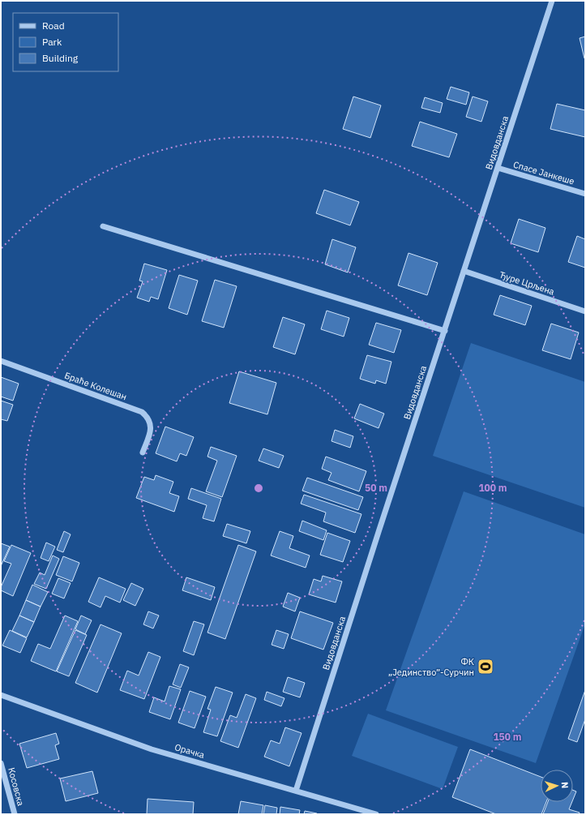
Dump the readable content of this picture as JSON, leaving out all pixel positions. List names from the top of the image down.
{
  "streets": {
    "street": [
      "Видовданска",
      "Спасе Јанкеше",
      "Ђуре Црљена",
      "Браће Колешан",
      "Орачка",
      "Косовска"
    ]
  },
  "crossings": [
    ["Видовданска", "Спасе Јанкеше"],
    ["Видовданска", "Ђуре Црљена"],
    ["Видовданска", "Орачка"]
  ],
  "places": {
    "sports": ["ФК „Јединство”-Сурчин"]
  },
  "legend": ["Road", "Park", "Building"],
  "north": "right",
  "rings": ["50 m", "100 m", "150 m"]
}
